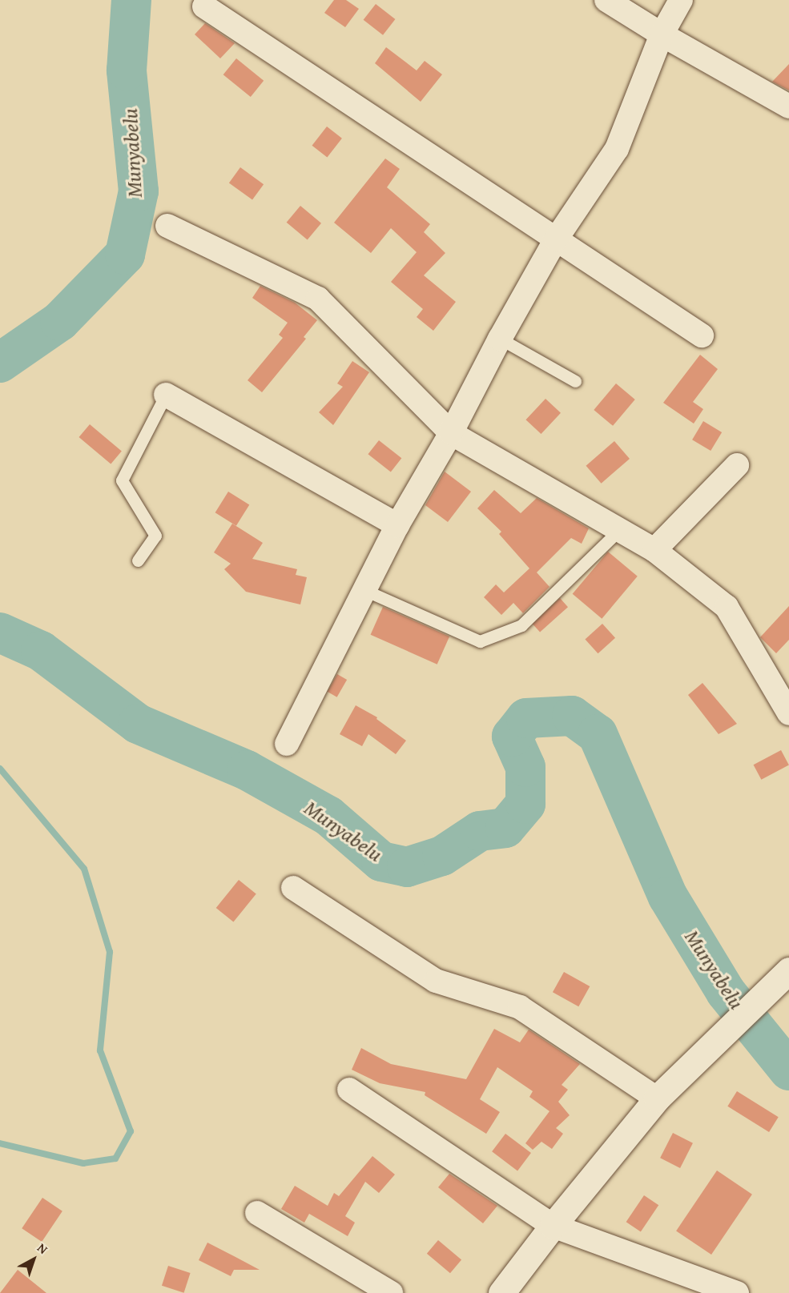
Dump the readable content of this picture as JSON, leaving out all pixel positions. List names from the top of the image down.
{
  "water": ["Munyabelu"],
  "north": "top right"
}
